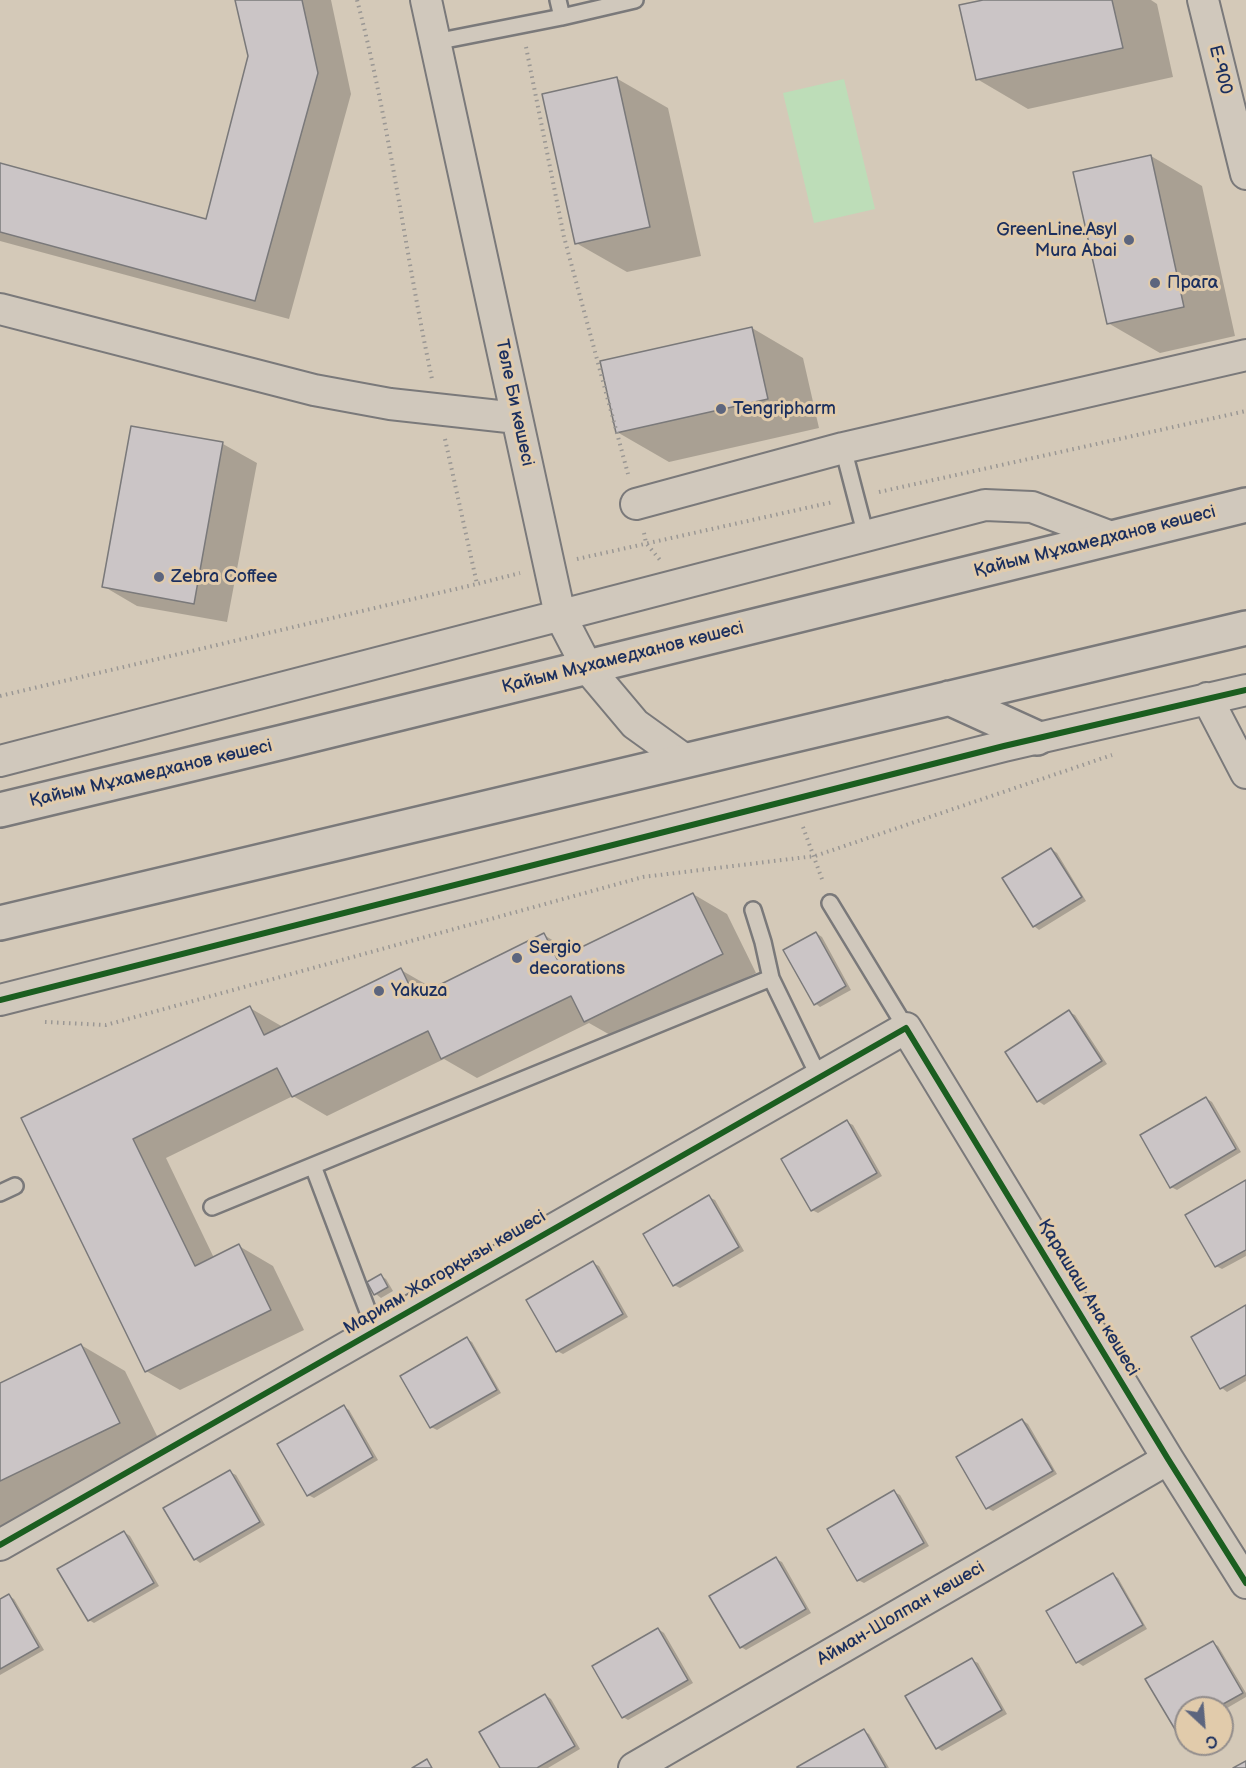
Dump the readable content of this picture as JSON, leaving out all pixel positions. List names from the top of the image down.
{
  "streets": {
    "main road": ["Қайым Мұхамедханов көшесі"],
    "street": [
      "E-900",
      "Төле Би көшесі",
      "Мариям Жагорқызы көшесі",
      "Қарашаш Ана көшесі",
      "Айман-Шолпан көшесі"
    ]
  },
  "crossings": [
    ["Төле Би көшесі", "Қайым Мұхамедханов көшесі"],
    ["Мариям Жагорқызы көшесі", "Қарашаш Ана көшесі"],
    ["Қарашаш Ана көшесі", "Айман-Шолпан көшесі"]
  ],
  "places": [
    "GreenLine.Asyl Mura Abai",
    "Прага",
    "Tengripharm",
    "Zebra Coffee",
    "Sergio decorations",
    "Yakuza"
  ],
  "north": "bottom right"
}
